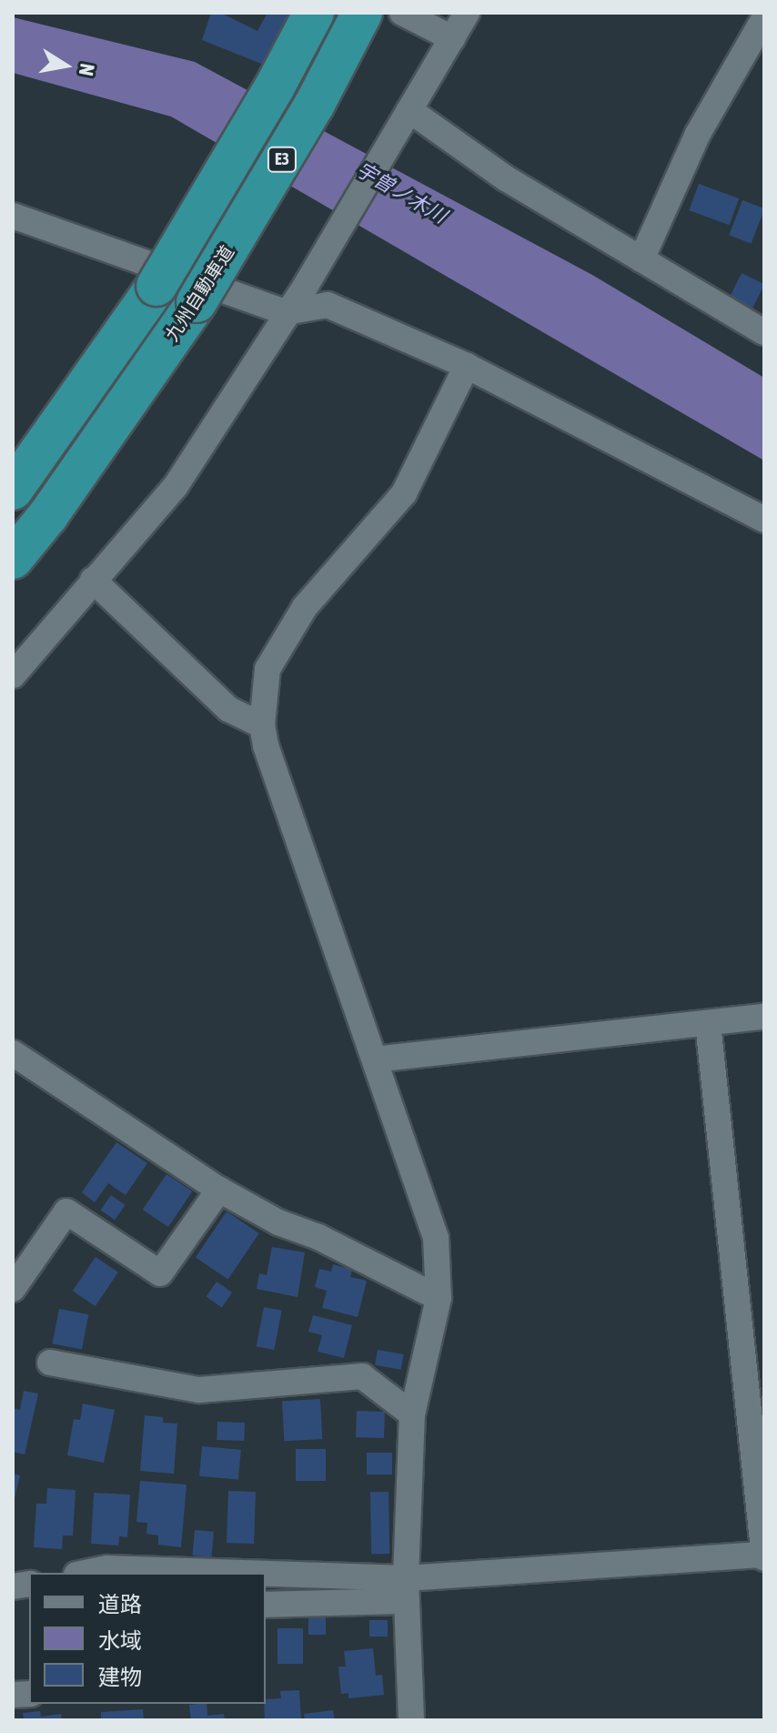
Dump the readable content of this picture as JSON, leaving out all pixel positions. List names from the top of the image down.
{
  "streets": {
    "highway": ["E3", "九州自動車道"]
  },
  "water": ["宇曽ノ木川"],
  "legend": ["道路", "水域", "建物"],
  "north": "right"
}
